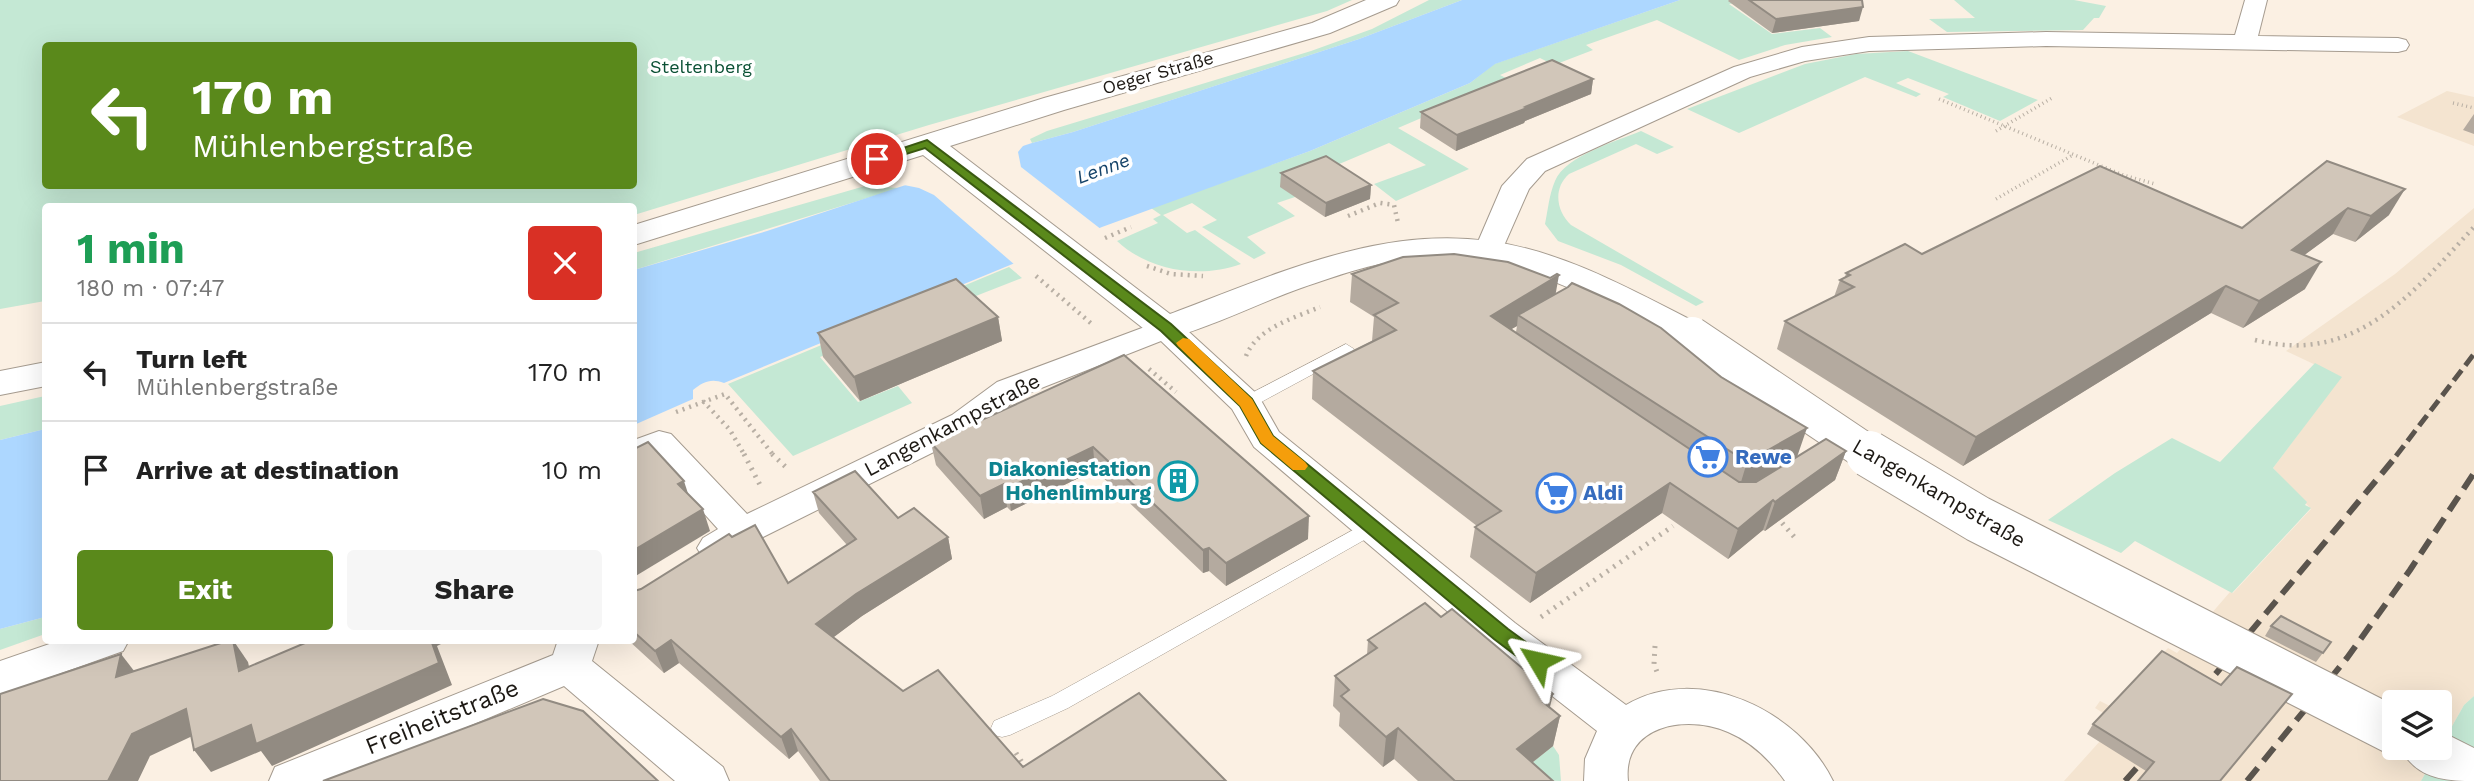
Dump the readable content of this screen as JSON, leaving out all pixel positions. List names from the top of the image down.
{
  "streets": {
    "street": ["Oeger Straße", "Langenkampstraße", "Freiheitstraße"]
  },
  "water": ["Lenne"],
  "parks": ["Steltenberg"],
  "places": {
    "supermarket": ["Rewe", "Aldi"],
    "building": ["Diakoniestation Hohenlimburg"]
  },
  "page": {
    "turn": ["170 m", "Mühlenbergstraße"],
    "heading": ["1 min", "180 m · 07:47"],
    "list": [
      {
        "name": "Turn left",
        "note": "Mühlenbergstraße",
        "value": "170 m"
      },
      {
        "name": "Arrive at destination",
        "value": "10 m"
      }
    ],
    "buttons": ["Exit", "Share"]
  }
}
